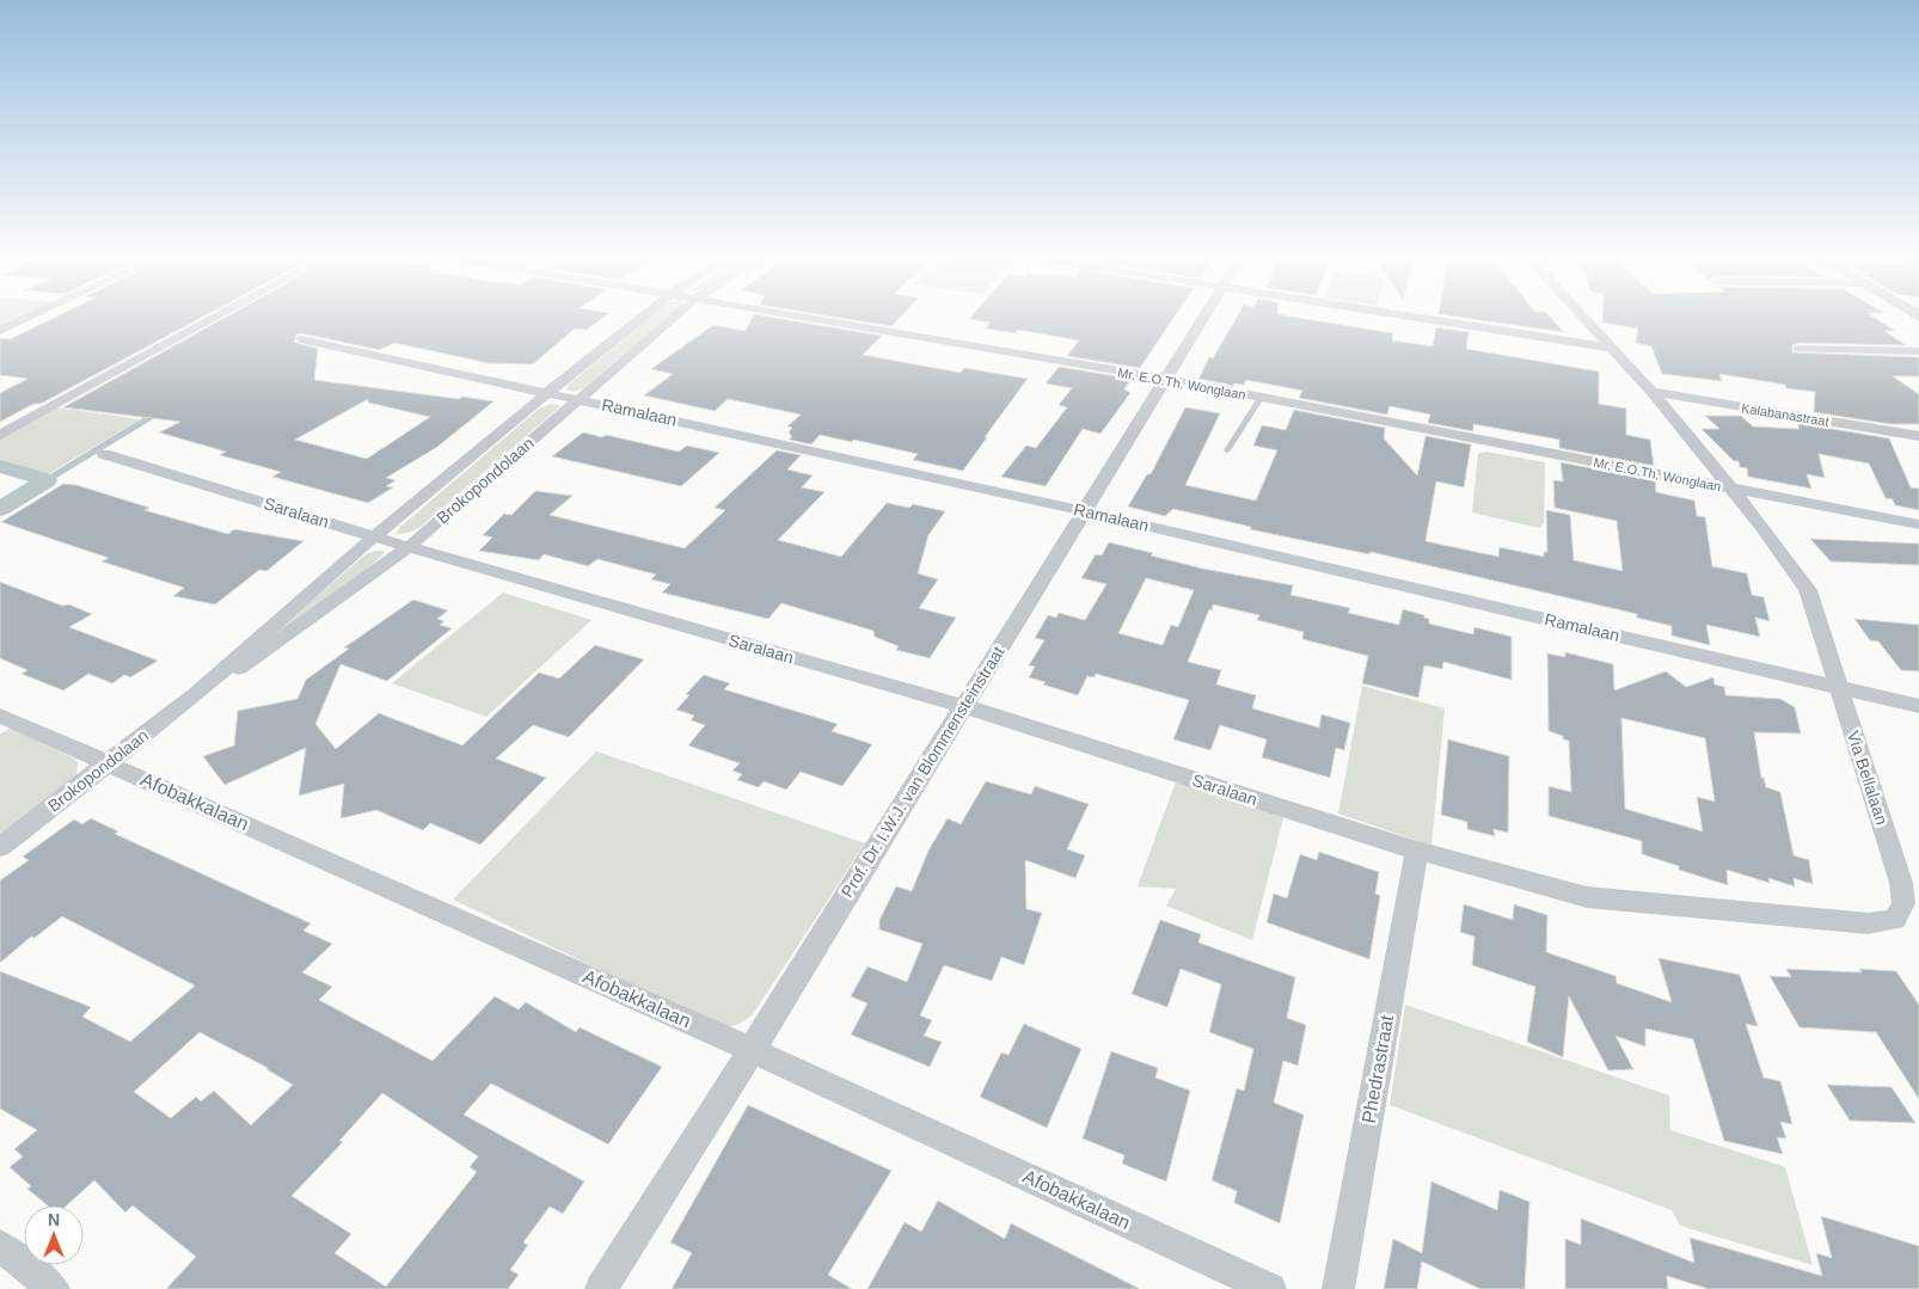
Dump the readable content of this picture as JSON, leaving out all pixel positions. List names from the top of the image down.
{
  "streets": {
    "street": [
      "Mr. E.O.Th. Wonglaan",
      "Ramalaan",
      "Kalabanastraat",
      "Brokopondolaan",
      "Saralaan",
      "Prof. Dr. I.W.J. van Blommensteinstraat",
      "Via Bellalaan",
      "Afobakkalaan",
      "Phedrastraat"
    ]
  },
  "crossings": [
    ["Mr. E.O.Th. Wonglaan", "Prof. Dr. I.W.J. van Blommensteinstraat"],
    ["Mr. E.O.Th. Wonglaan", "Via Bellalaan"],
    ["Ramalaan", "Brokopondolaan"],
    ["Ramalaan", "Prof. Dr. I.W.J. van Blommensteinstraat"],
    ["Ramalaan", "Via Bellalaan"],
    ["Kalabanastraat", "Via Bellalaan"],
    ["Brokopondolaan", "Saralaan"],
    ["Brokopondolaan", "Afobakkalaan"],
    ["Saralaan", "Prof. Dr. I.W.J. van Blommensteinstraat"],
    ["Saralaan", "Via Bellalaan"],
    ["Saralaan", "Phedrastraat"],
    ["Prof. Dr. I.W.J. van Blommensteinstraat", "Afobakkalaan"],
    ["Via Bellalaan", "Phedrastraat"]
  ],
  "north": "top"
}
